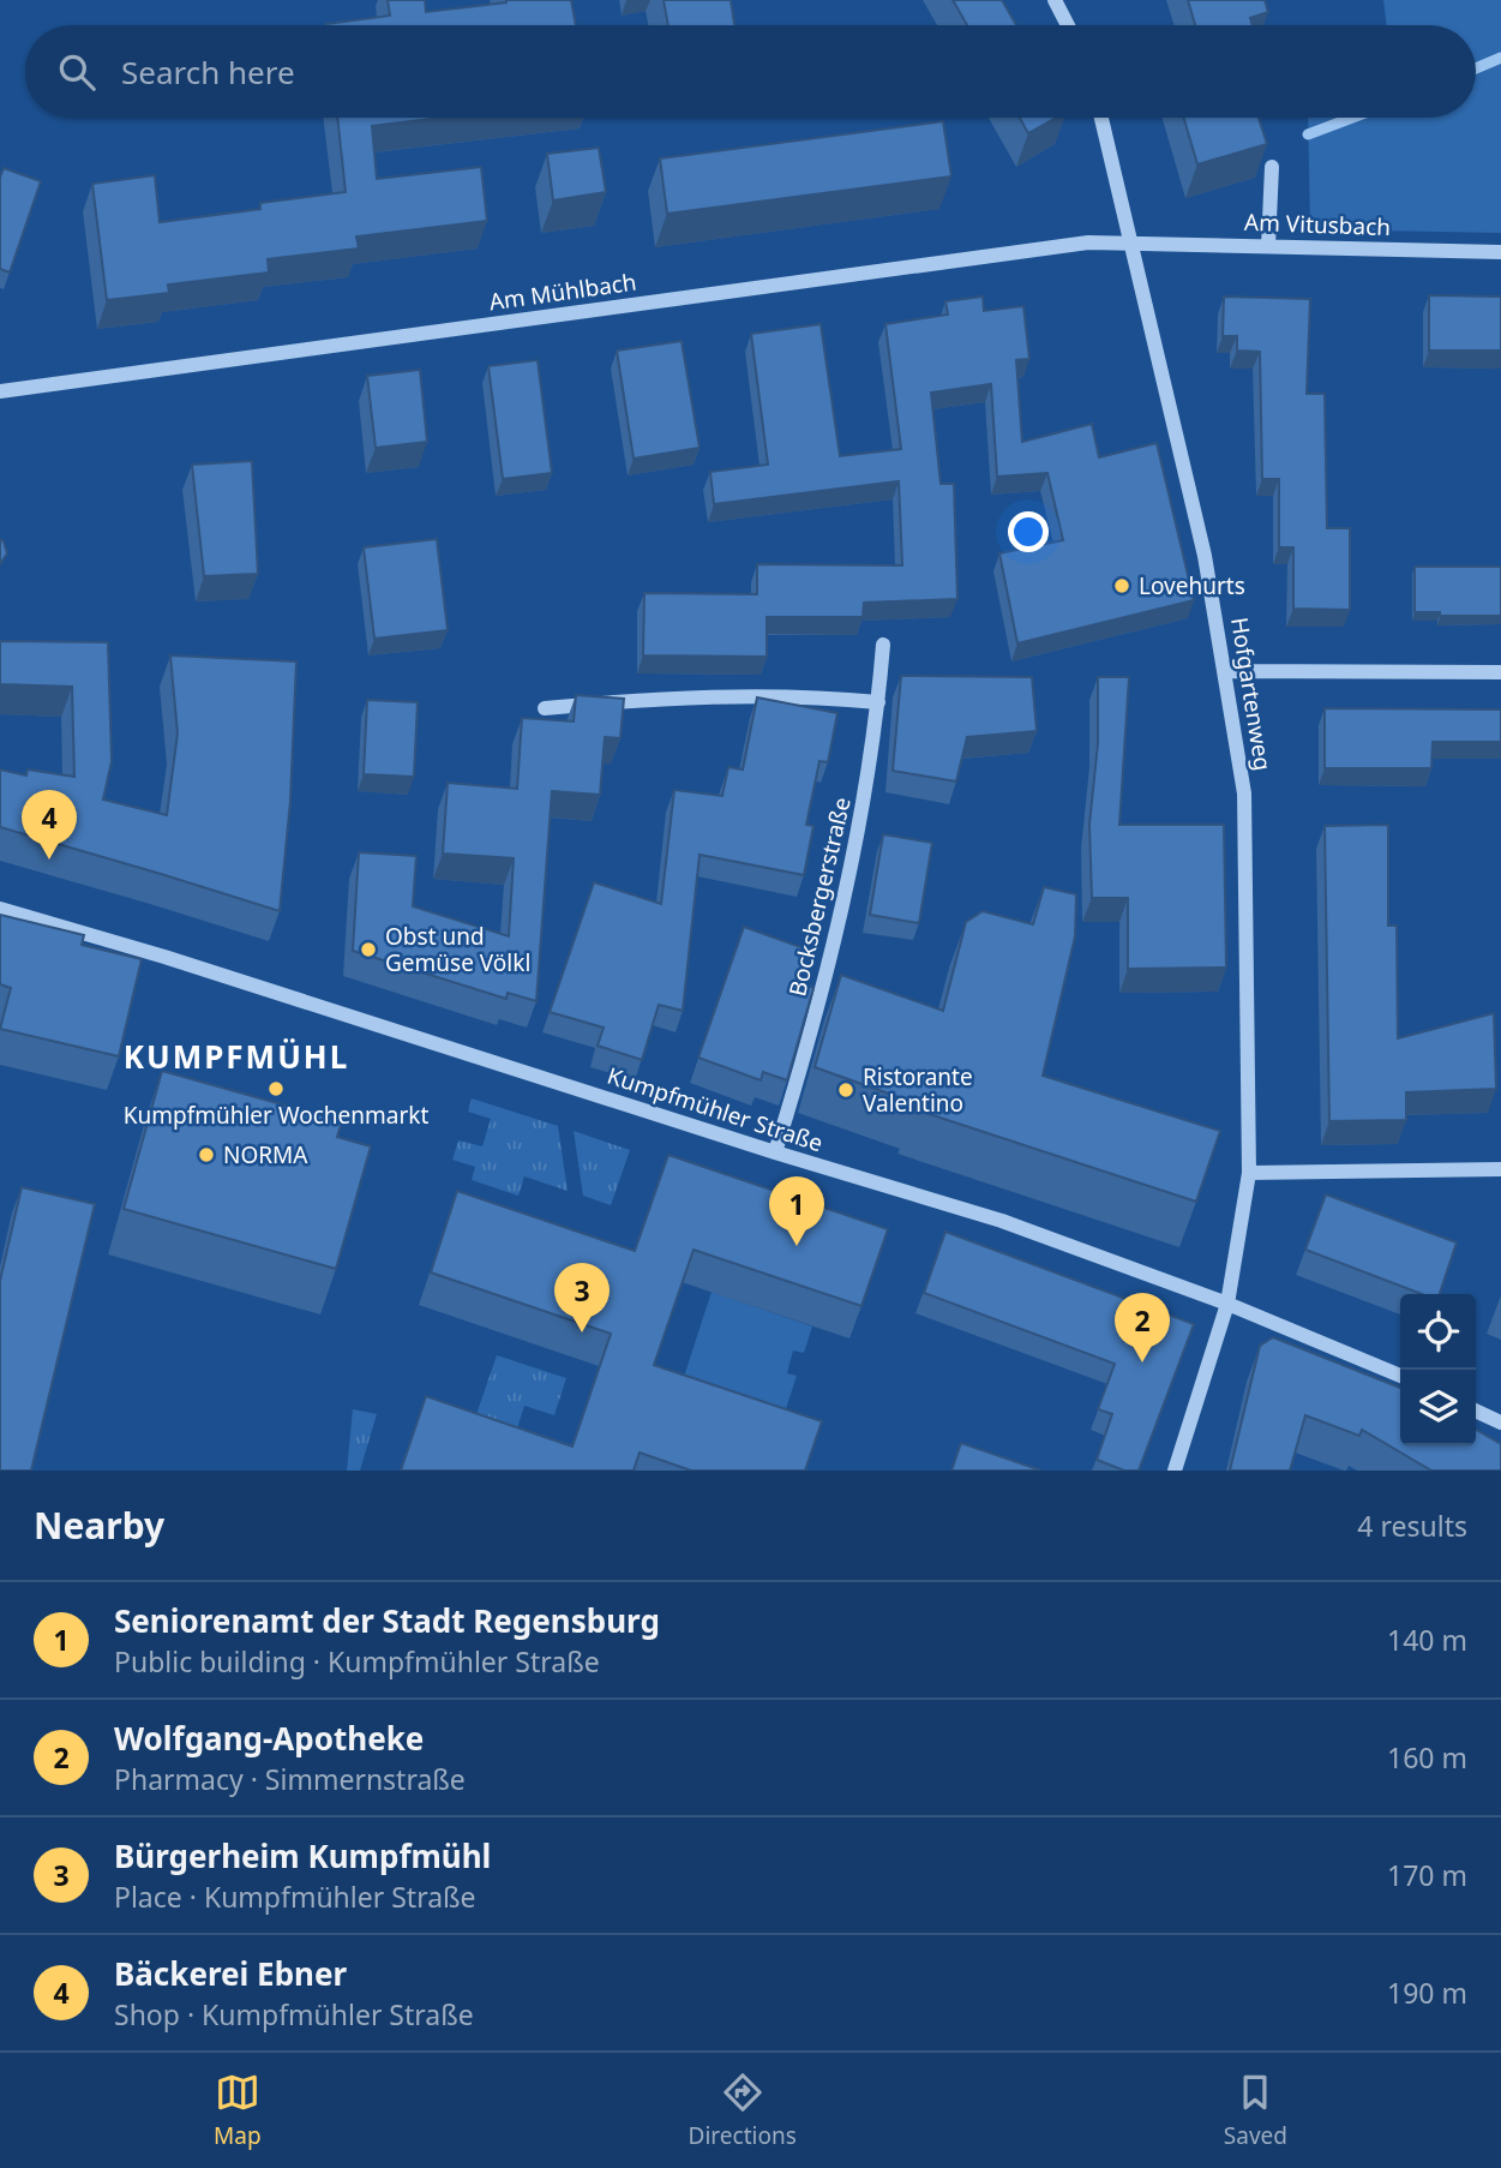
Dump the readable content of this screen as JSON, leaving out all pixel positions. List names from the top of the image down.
{
  "streets": {
    "street": [
      "Am Vitusbach",
      "Am Mühlbach",
      "Hofgartenweg",
      "Bocksbergerstraße",
      "Kumpfmühler Straße"
    ]
  },
  "crossings": [
    ["Am Vitusbach", "Am Mühlbach"],
    ["Am Vitusbach", "Hofgartenweg"],
    ["Am Mühlbach", "Hofgartenweg"],
    ["Hofgartenweg", "Kumpfmühler Straße"],
    ["Bocksbergerstraße", "Kumpfmühler Straße"]
  ],
  "districts": ["KUMPFMÜHL"],
  "places": [
    "Lovehurts",
    "Obst und Gemüse Völkl",
    "Kumpfmühler Wochenmarkt",
    "Ristorante Valentino",
    "NORMA"
  ],
  "page": {
    "search": "Search here",
    "pins": [
      "4",
      "1",
      "3",
      "2"
    ],
    "heading": ["Nearby", "4 results"],
    "list": [
      {
        "mark": "1",
        "name": "Seniorenamt der Stadt Regensburg",
        "note": "Public building · Kumpfmühler Straße",
        "value": "140 m"
      },
      {
        "mark": "2",
        "name": "Wolfgang-Apotheke",
        "note": "Pharmacy · Simmernstraße",
        "value": "160 m"
      },
      {
        "mark": "3",
        "name": "Bürgerheim Kumpfmühl",
        "note": "Place · Kumpfmühler Straße",
        "value": "170 m"
      },
      {
        "mark": "4",
        "name": "Bäckerei Ebner",
        "note": "Shop · Kumpfmühler Straße",
        "value": "190 m"
      }
    ],
    "nav": ["Map", "Directions", "Saved"]
  }
}
